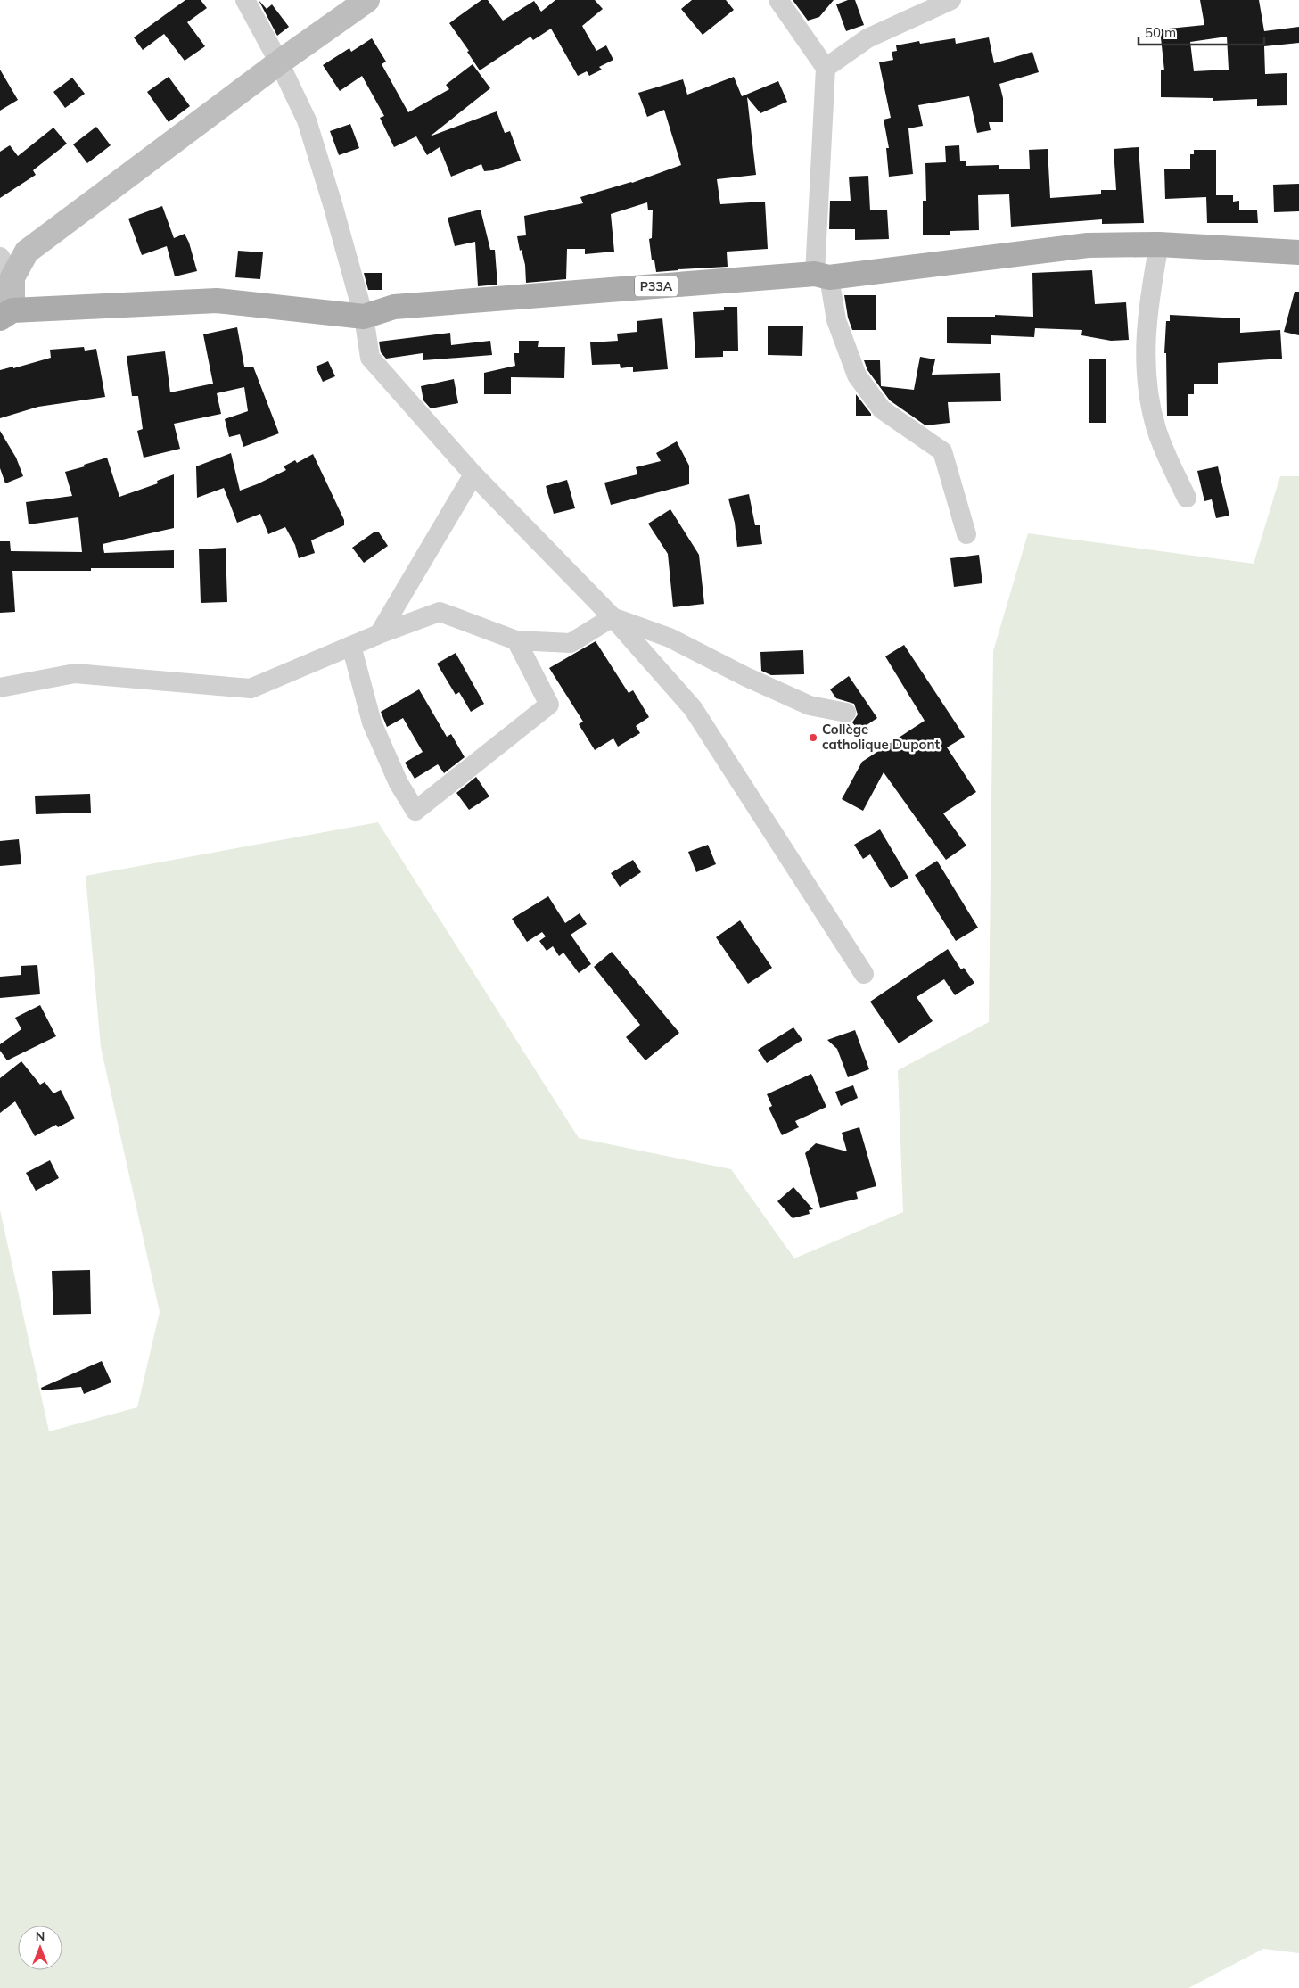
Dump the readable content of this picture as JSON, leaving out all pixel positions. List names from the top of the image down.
{
  "streets": {
    "main road": ["P33A"]
  },
  "places": ["Collège catholique Dupont"],
  "scale_bar": "50 m",
  "north": "top"
}
